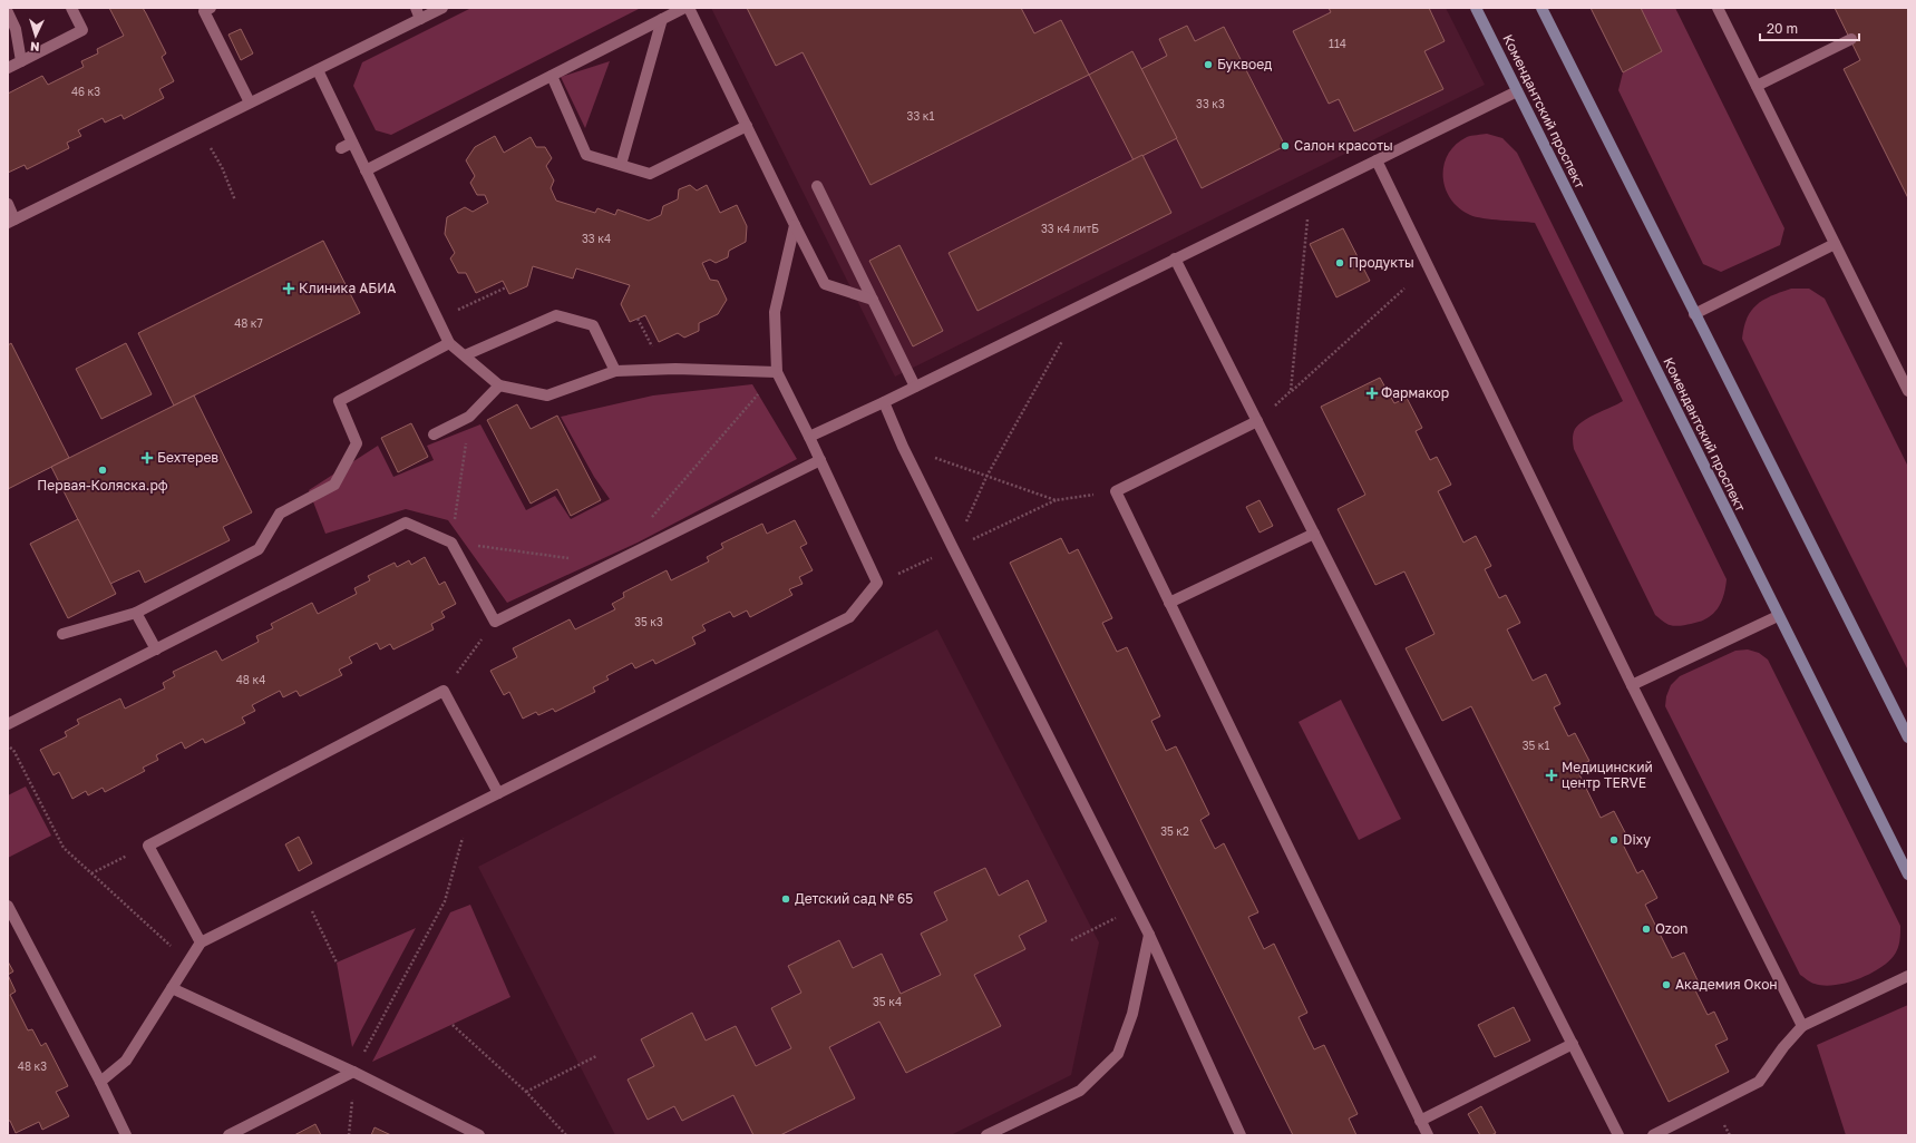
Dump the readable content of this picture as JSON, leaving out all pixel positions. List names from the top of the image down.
{
  "streets": {
    "main road": ["Комендантский проспект"]
  },
  "places": {
    "other": [
      "Буквоед",
      "Салон красоты",
      "Продукты",
      "Первая-Коляска.рф",
      "Dixy",
      "Детский сад № 65",
      "Ozon",
      "Академия Окон"
    ],
    "health": [
      "Клиника АБИА",
      "Фармакор",
      "Бехтерев",
      "Медицинский центр TERVE"
    ]
  },
  "house_numbers": [
    "114",
    "46 к3",
    "33 к3",
    "33 к1",
    "33 к4 литБ",
    "33 к4",
    "48 к7",
    "35 к3",
    "48 к4",
    "35 к1",
    "35 к2",
    "35 к4",
    "48 к3"
  ],
  "scale_bar": "20 m",
  "north": "bottom"
}
